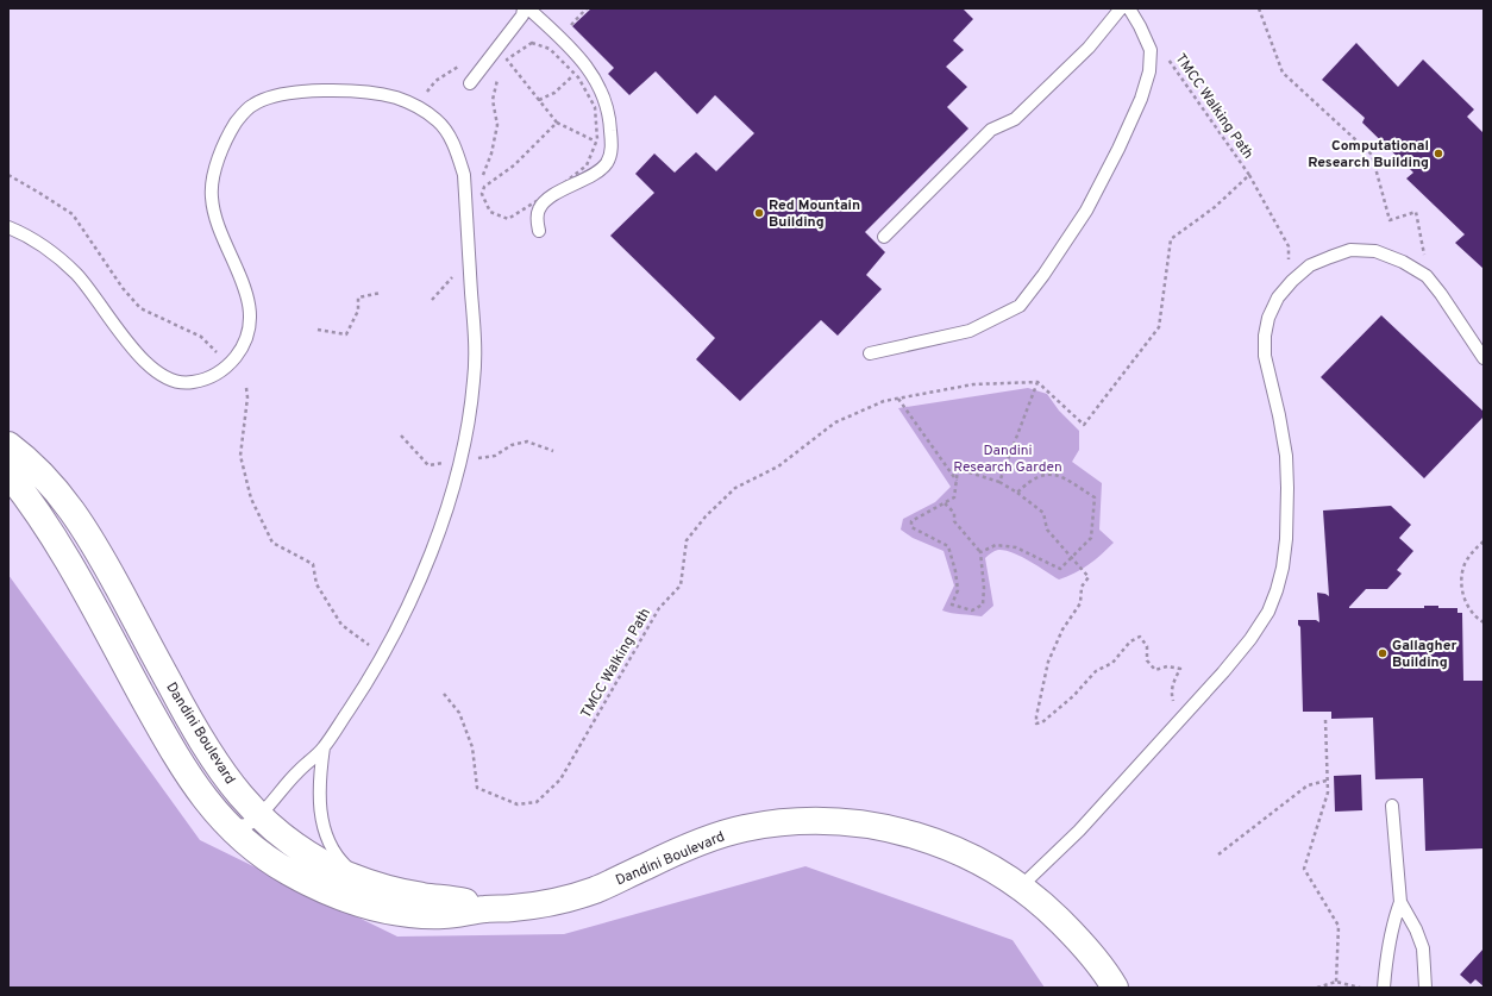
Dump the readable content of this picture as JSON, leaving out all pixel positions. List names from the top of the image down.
{
  "streets": {
    "main road": ["Dandini Boulevard"],
    "path": ["TMCC Walking Path"]
  },
  "parks": ["Dandini Research Garden"],
  "places": ["Computational Research Building", "Red Mountain Building", "Gallagher Building"]
}
